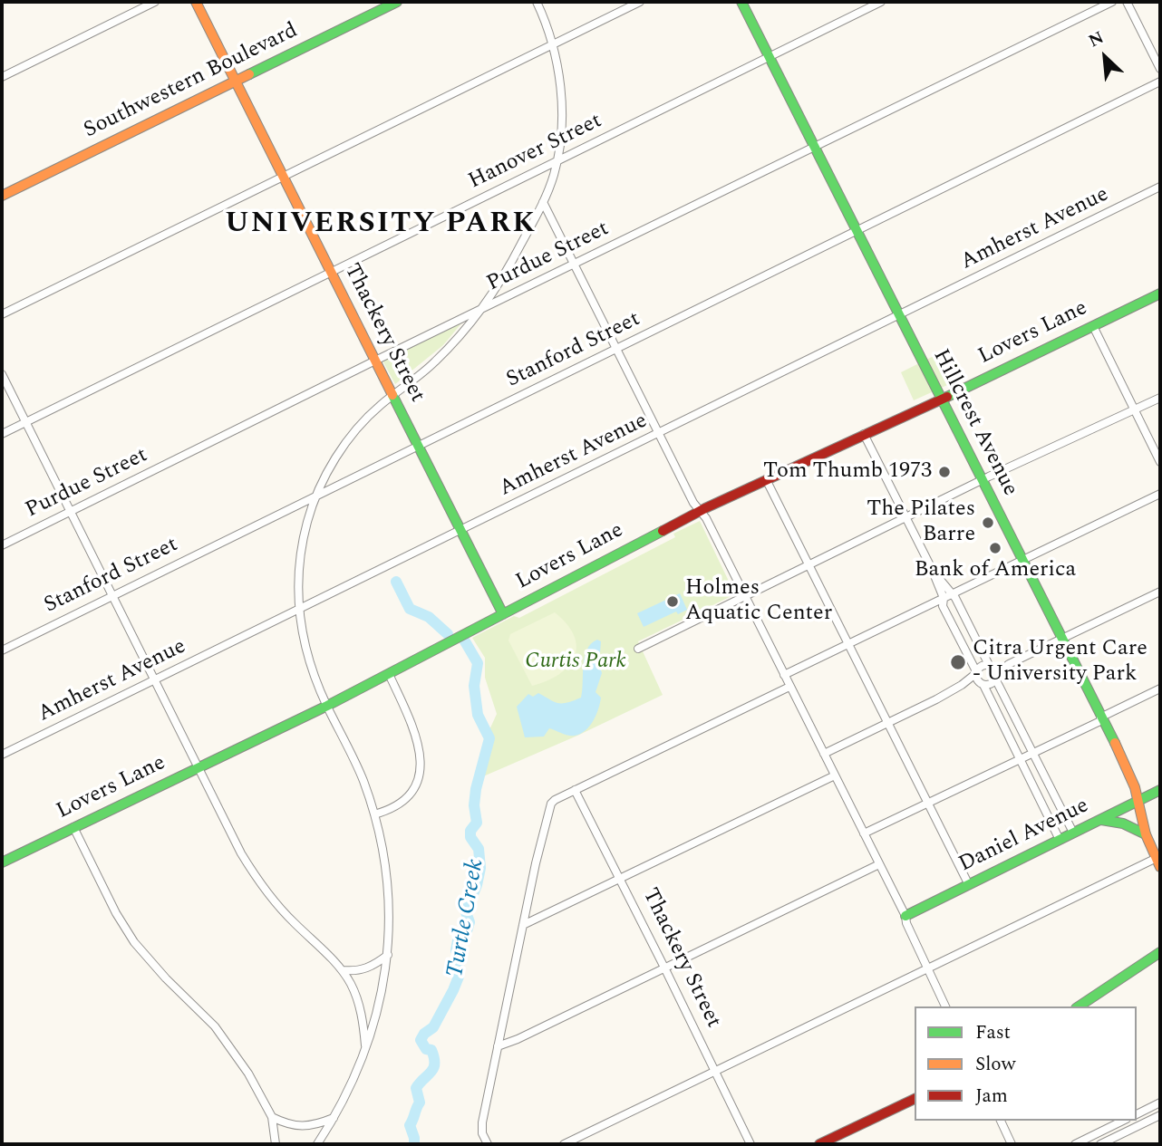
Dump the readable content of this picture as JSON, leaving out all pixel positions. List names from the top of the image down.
{
  "streets": {
    "street": [
      "Southwestern Boulevard",
      "Hanover Street",
      "Amherst Avenue",
      "Purdue Street",
      "Thackery Street",
      "Lovers Lane",
      "Stanford Street",
      "Hillcrest Avenue",
      "Daniel Avenue"
    ]
  },
  "crossings": [
    ["Southwestern Boulevard", "Thackery Street"],
    ["Hanover Street", "Thackery Street"],
    ["Hanover Street", "Hillcrest Avenue"],
    ["Amherst Avenue", "Thackery Street"],
    ["Amherst Avenue", "Hillcrest Avenue"],
    ["Purdue Street", "Thackery Street"],
    ["Purdue Street", "Hillcrest Avenue"],
    ["Thackery Street", "Lovers Lane"],
    ["Thackery Street", "Stanford Street"],
    ["Lovers Lane", "Hillcrest Avenue"],
    ["Stanford Street", "Hillcrest Avenue"],
    ["Hillcrest Avenue", "Daniel Avenue"]
  ],
  "districts": ["UNIVERSITY PARK"],
  "water": ["Turtle Creek"],
  "parks": ["Curtis Park"],
  "places": [
    "Tom Thumb 1973",
    "The Pilates Barre",
    "Bank of America",
    "Holmes Aquatic Center",
    "Citra Urgent Care - University Park"
  ],
  "legend": ["Fast", "Slow", "Jam"],
  "north": "top left"
}
